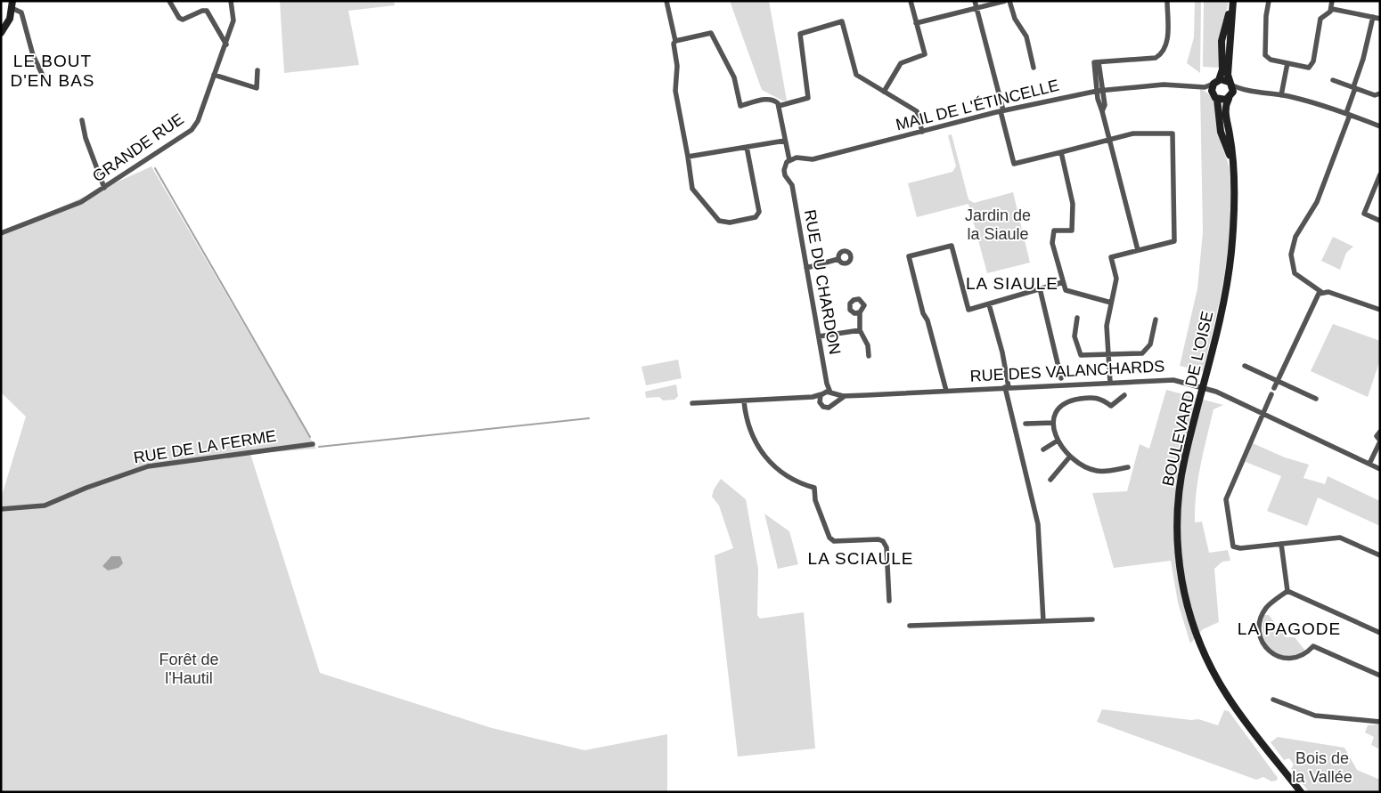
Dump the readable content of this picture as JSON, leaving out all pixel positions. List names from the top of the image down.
{
  "streets": {
    "main road": ["BOULEVARD DE L'OISE"],
    "street": [
      "MAIL DE L'ÉTINCELLE",
      "GRANDE RUE",
      "RUE DU CHARDON",
      "RUE DES VALANCHARDS",
      "RUE DE LA FERME"
    ]
  },
  "crossings": [
    ["MAIL DE L'ÉTINCELLE", "RUE DU CHARDON"],
    ["RUE DU CHARDON", "RUE DES VALANCHARDS"],
    ["RUE DES VALANCHARDS", "BOULEVARD DE L'OISE"]
  ],
  "districts": [
    "LE BOUT D'EN BAS",
    "LA SIAULE",
    "LA SCIAULE",
    "LA PAGODE"
  ],
  "parks": ["Jardin de la Siaule", "Forêt de l'Hautil", "Bois de la Vallée"]
}
